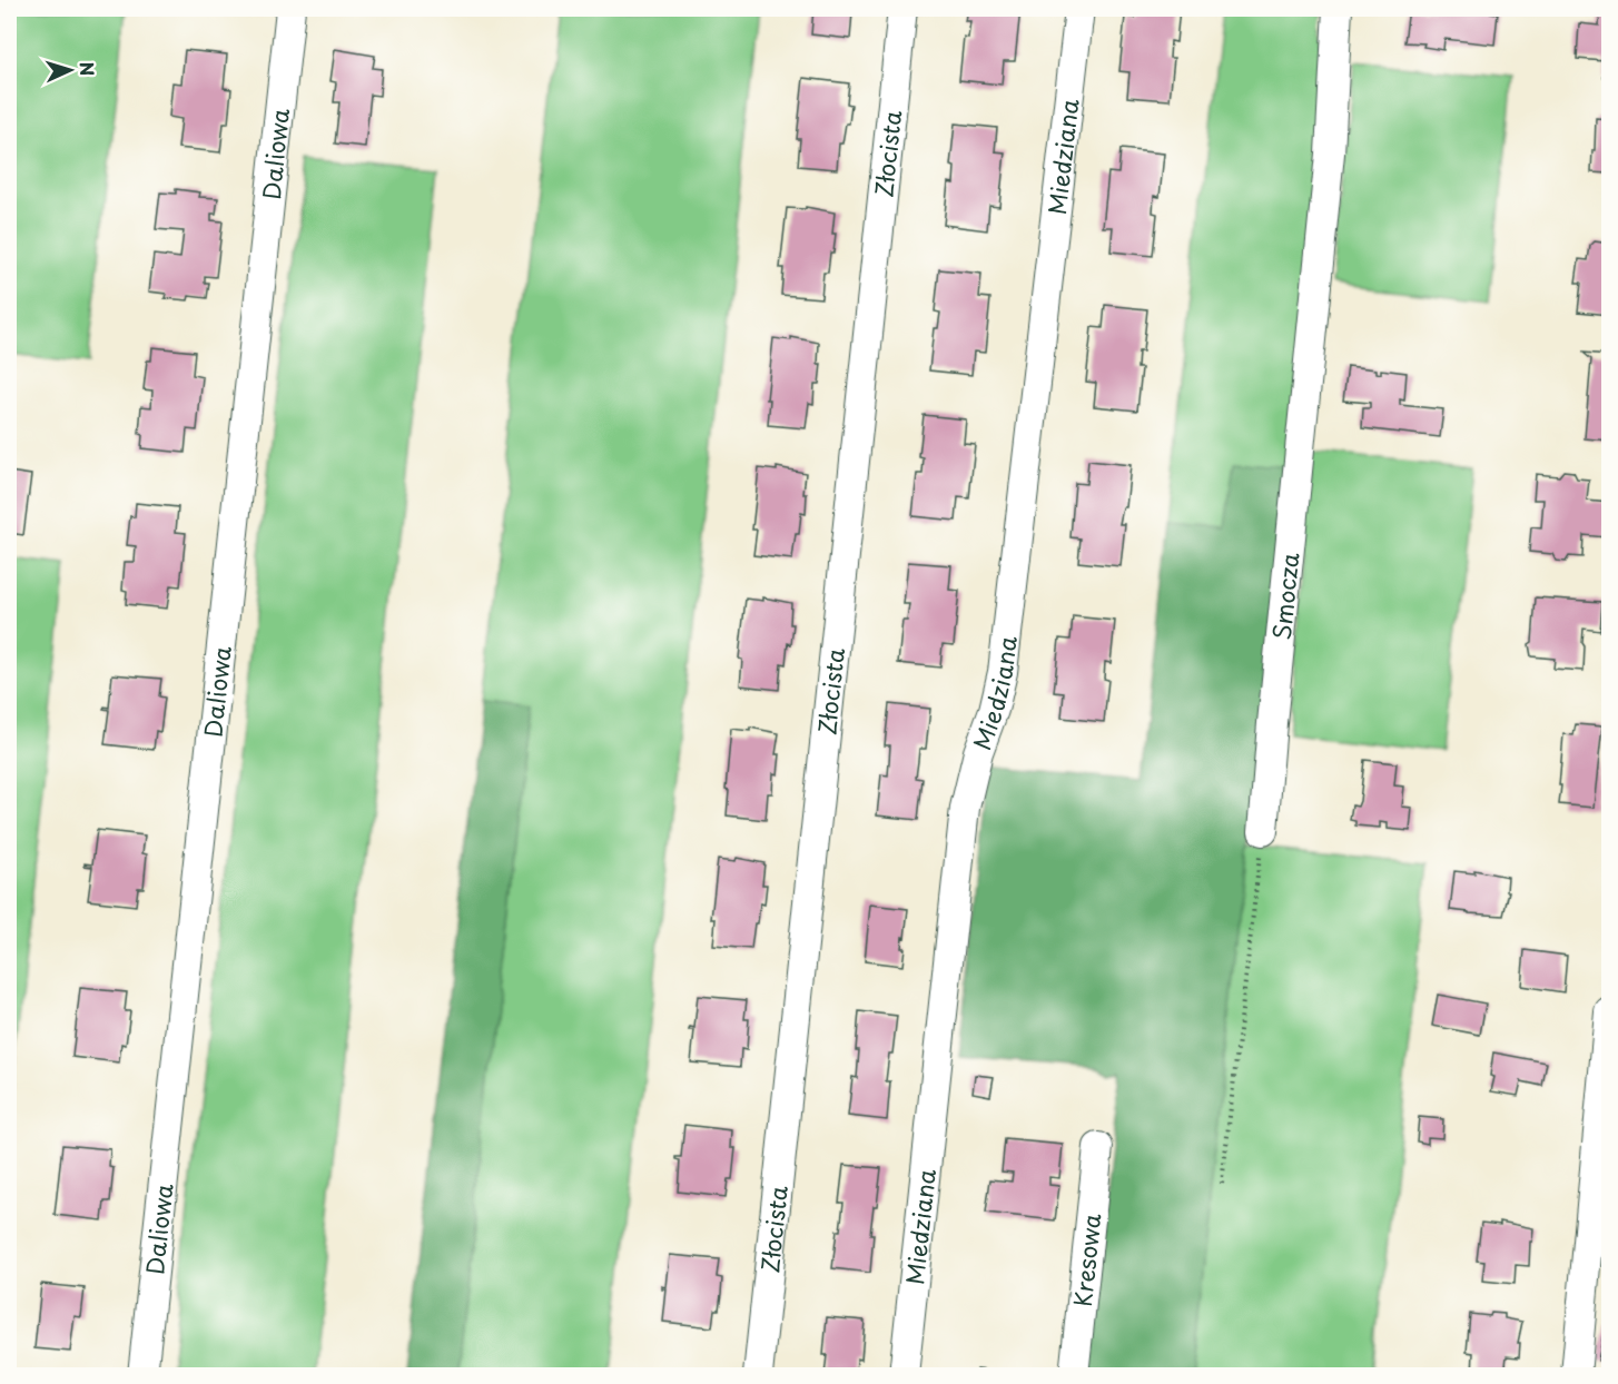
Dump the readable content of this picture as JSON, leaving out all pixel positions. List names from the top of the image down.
{
  "streets": {
    "street": [
      "Daliowa",
      "Złocista",
      "Miedziana",
      "Smocza",
      "Kresowa"
    ]
  },
  "north": "right"
}
